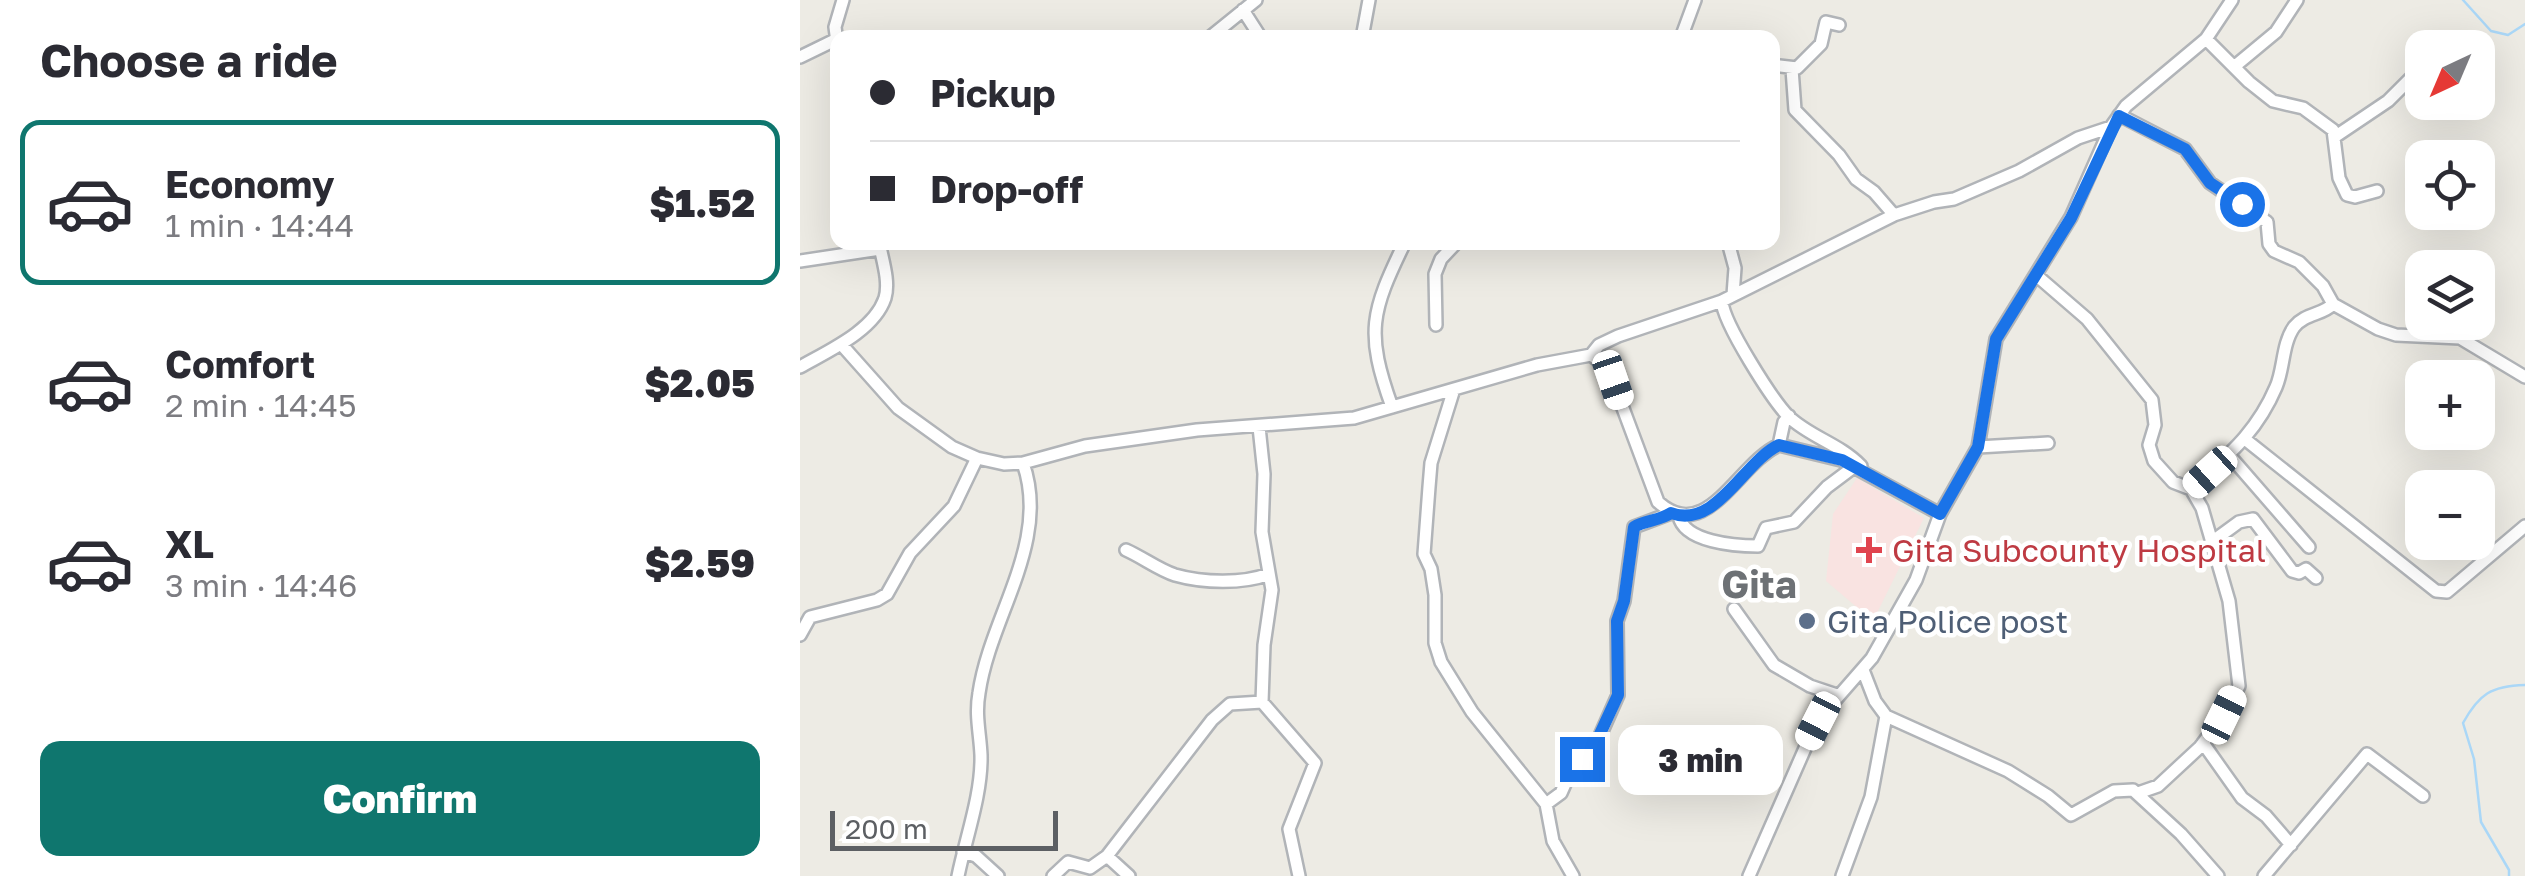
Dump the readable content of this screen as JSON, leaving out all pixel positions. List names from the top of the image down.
{
  "districts": ["Gita"],
  "places": {
    "health": ["Gita Subcounty Hospital"],
    "other": ["Gita Police post"]
  },
  "scale_bar": "200 m",
  "north": "bottom left",
  "page": {
    "heading": "Choose a ride",
    "map_buttons": ["+", "−"],
    "banner": ["Pickup", "Drop-off"],
    "list": [
      {
        "name": "Economy",
        "note": "1 min · 14:44",
        "value": "$1.52"
      },
      {
        "name": "Comfort",
        "note": "2 min · 14:45",
        "value": "$2.05"
      },
      {
        "name": "XL",
        "note": "3 min · 14:46",
        "value": "$2.59"
      }
    ],
    "buttons": "Confirm",
    "bubble": "3 min",
    "scale": "200 m"
  }
}
